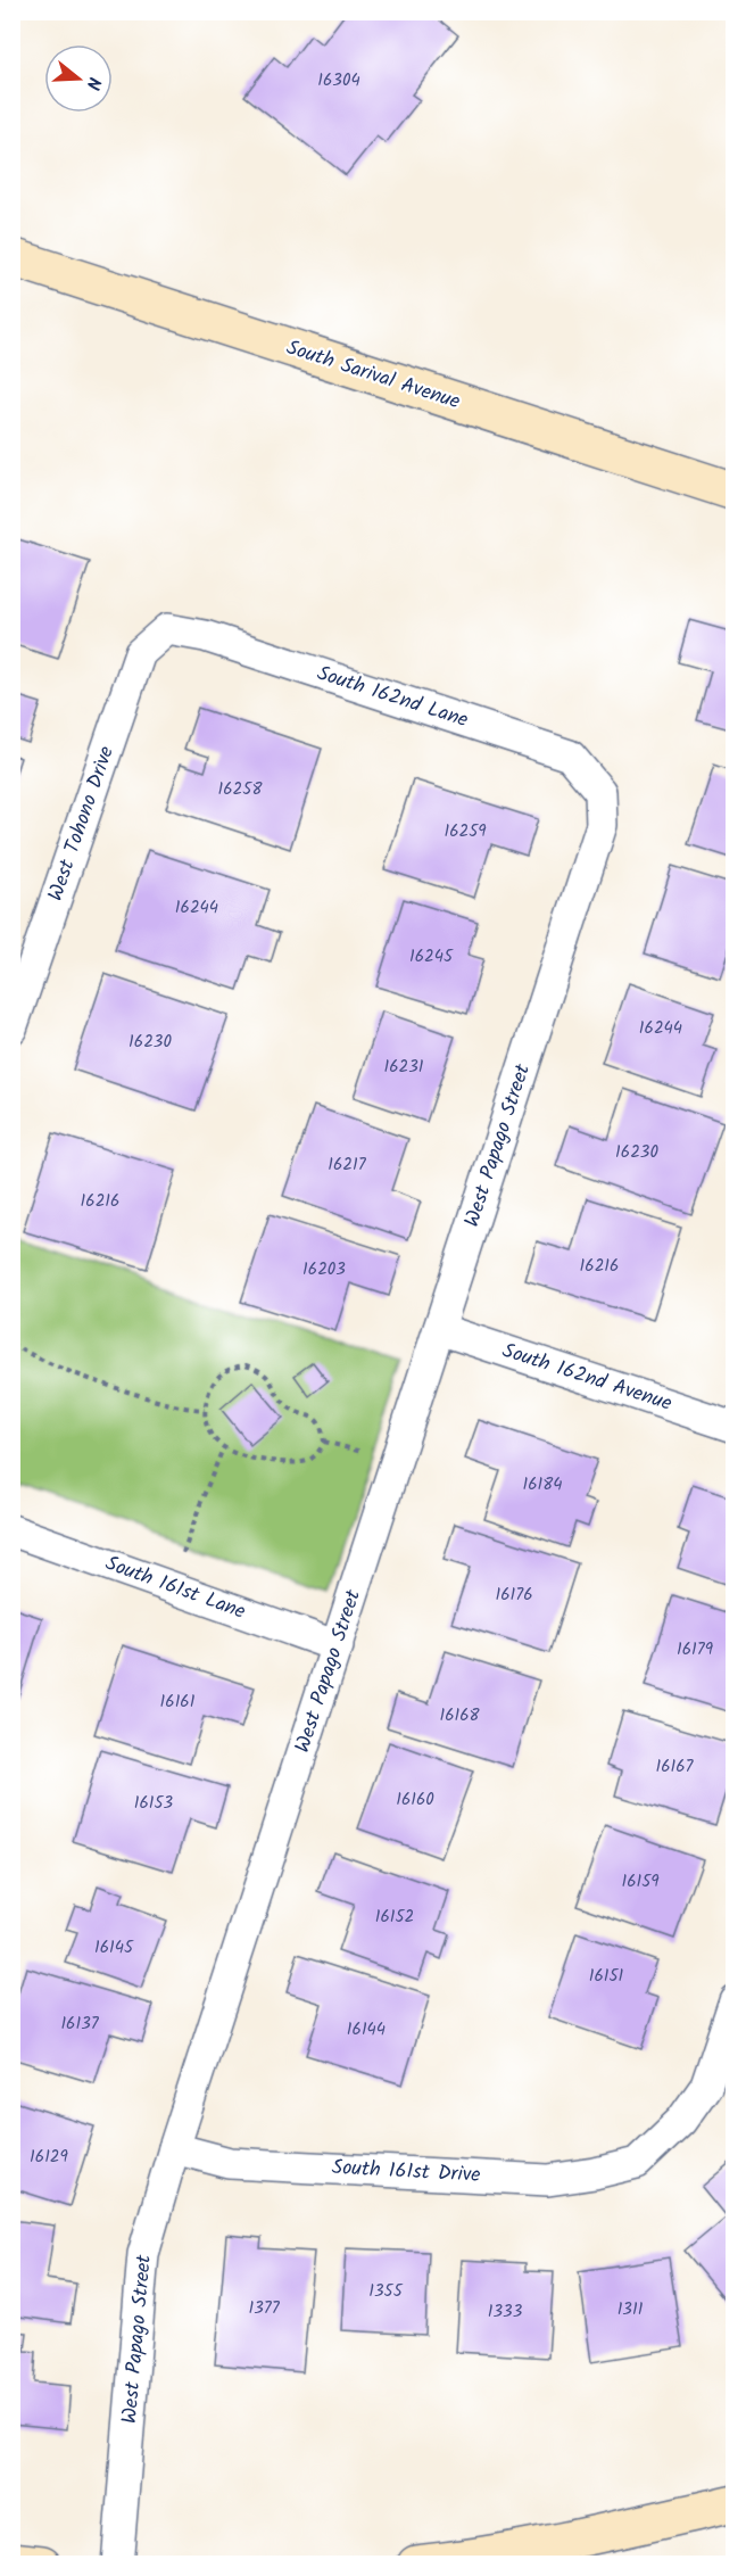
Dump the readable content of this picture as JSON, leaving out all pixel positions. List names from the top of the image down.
{
  "streets": {
    "main road": ["South Sarival Avenue"],
    "street": [
      "South 162nd Lane",
      "West Tohono Drive",
      "West Papago Street",
      "South 162nd Avenue",
      "South 161st Lane",
      "South 161st Drive"
    ]
  },
  "crossings": [
    ["South 162nd Lane", "West Tohono Drive"],
    ["South 162nd Lane", "West Papago Street"],
    ["West Papago Street", "South 162nd Avenue"],
    ["West Papago Street", "South 161st Lane"],
    ["West Papago Street", "South 161st Drive"]
  ],
  "house_numbers": [
    "16304",
    "16258",
    "16259",
    "16244",
    "16245",
    "16244",
    "16230",
    "16231",
    "16230",
    "16217",
    "16216",
    "16216",
    "16203",
    "16184",
    "16176",
    "16179",
    "16161",
    "16168",
    "16167",
    "16160",
    "16153",
    "16159",
    "16152",
    "16145",
    "16151",
    "16137",
    "16144",
    "16129",
    "1355",
    "1377",
    "1311",
    "1333"
  ],
  "north": "right"
}
